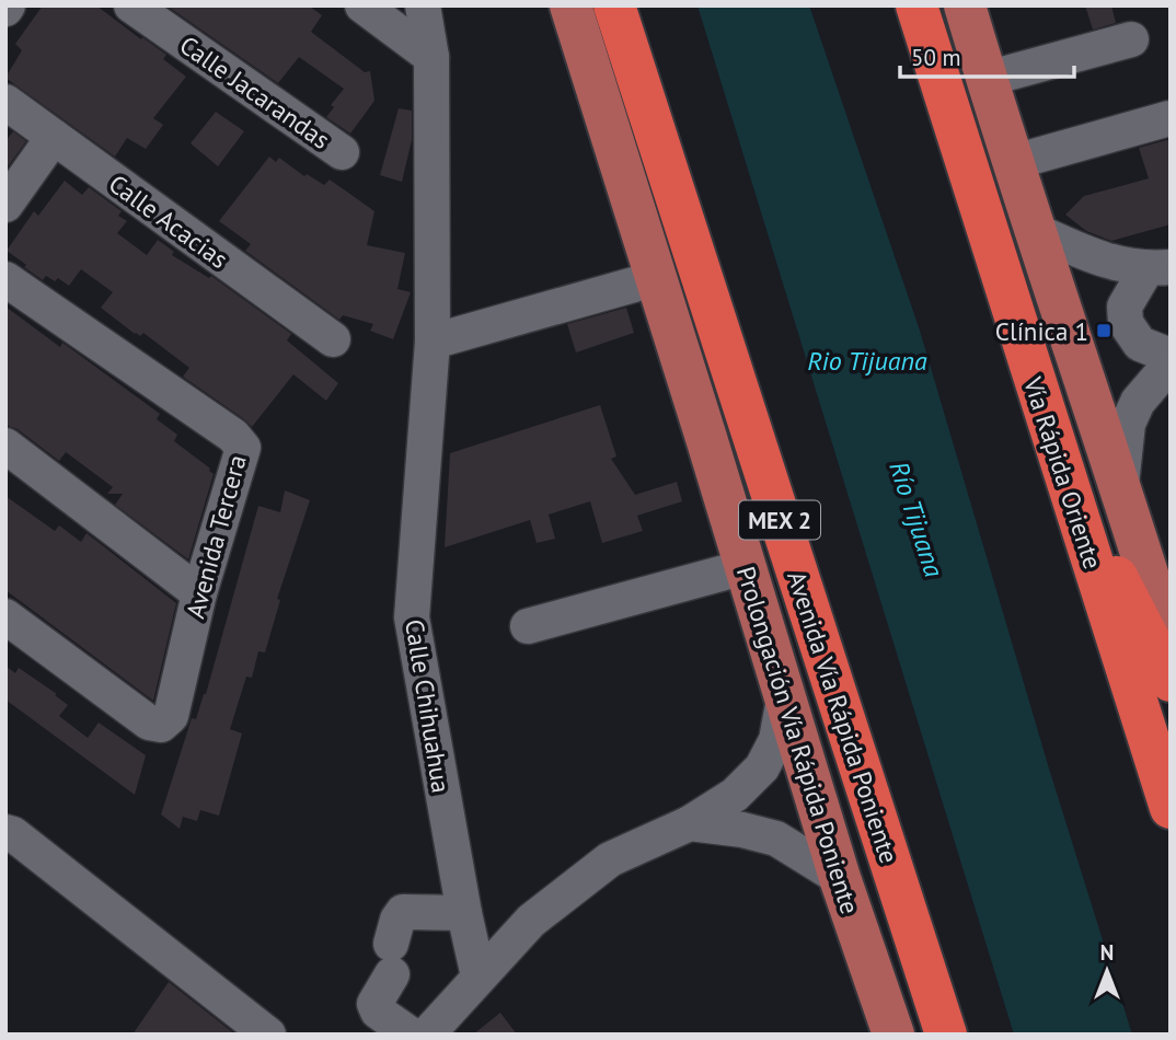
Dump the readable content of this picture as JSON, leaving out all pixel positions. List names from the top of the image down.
{
  "streets": {
    "highway": ["Vía Rápida Oriente", "MEX 2", "Avenida Vía Rápida Poniente"],
    "main road": ["Prolongación Vía Rápida Poniente"],
    "street": [
      "Calle Jacarandas",
      "Calle Acacias",
      "Avenida Tercera",
      "Calle Chihuahua"
    ]
  },
  "water": ["Rio Tijuana", "Río Tijuana"],
  "places": {
    "transit": ["Clínica 1"]
  },
  "scale_bar": "50 m",
  "north": "top"
}
